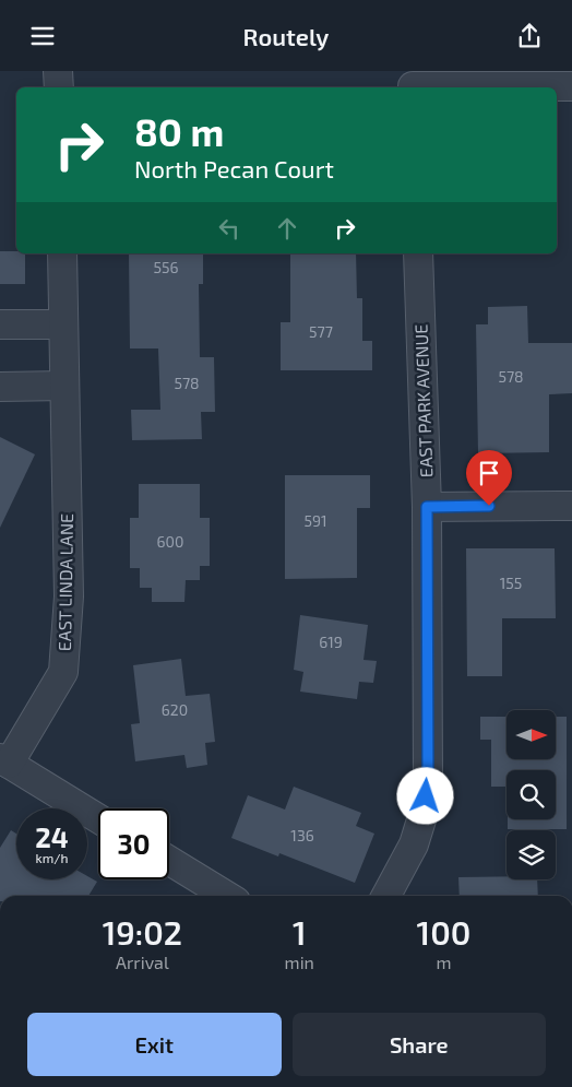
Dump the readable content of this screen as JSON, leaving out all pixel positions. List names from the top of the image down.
{
  "streets": {
    "street": ["EAST PARK AVENUE", "EAST LINDA LANE"]
  },
  "house_numbers": [
    "556",
    "577",
    "578",
    "578",
    "591",
    "600",
    "155",
    "619",
    "620",
    "136"
  ],
  "north": "right",
  "page": {
    "header": "Routely",
    "turn": ["80 m", "North Pecan Court"],
    "speed": "24 km/h",
    "limit": "30",
    "eta": [
      "19:02",
      "Arrival",
      "1",
      "min",
      "100",
      "m"
    ],
    "buttons": ["Exit", "Share"]
  }
}
